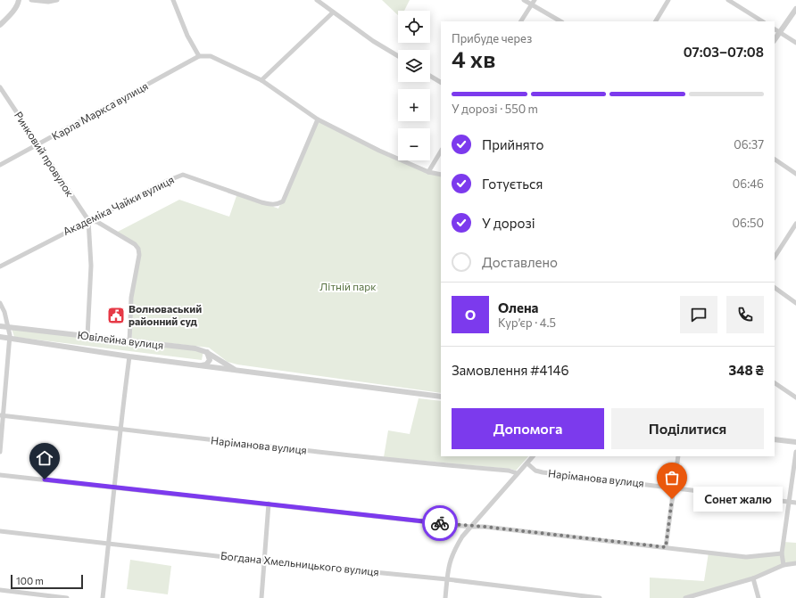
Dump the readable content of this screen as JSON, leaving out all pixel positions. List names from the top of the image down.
{
  "streets": {
    "street": [
      "Карла Маркса вулиця",
      "Ринковий провулок",
      "Академіка Чайки вулиця",
      "Ювілейна вулиця",
      "Наріманова вулиця",
      "Богдана Хмельницького вулиця"
    ]
  },
  "crossings": [
    ["Карла Маркса вулиця", "Ринковий провулок"],
    ["Ринковий провулок", "Академіка Чайки вулиця"],
    ["Ринковий провулок", "Ювілейна вулиця"]
  ],
  "parks": ["Літній парк"],
  "places": {
    "public building": ["Волноваський районний суд"],
    "other": ["Сонет жалю"]
  },
  "scale_bar": "100 m",
  "page": {
    "map_buttons": ["+", "−"],
    "heading": ["4 хв", "Прибуде через", "07:03–07:08"],
    "panel": [
      "Олена",
      "Кур’єр · 4.5",
      "Замовлення #4146",
      "348 ₴"
    ],
    "bar": "У дорозі · 550 m",
    "list": [
      ["Прийнято", "06:37"],
      ["Готується", "06:46"],
      ["У дорозі", "06:50"],
      "Доставлено"
    ],
    "round": "О",
    "buttons": ["Допомога", "Поділитися"],
    "bubble": "Сонет жалю",
    "scale": "100 m"
  }
}
